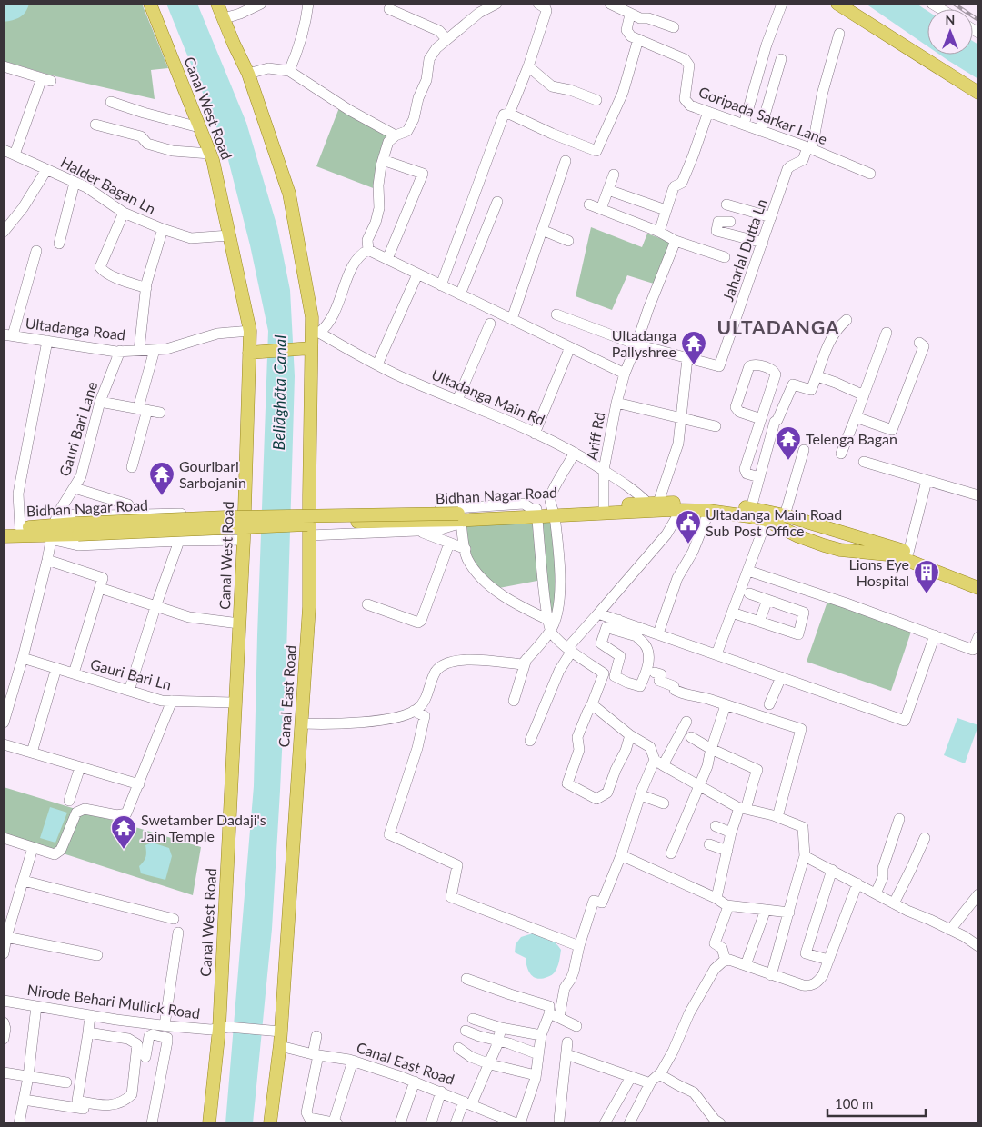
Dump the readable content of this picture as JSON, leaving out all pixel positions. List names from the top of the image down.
{
  "streets": {
    "main road": ["Canal West Road", "Bidhan Nagar Road", "Canal East Road"],
    "street": [
      "Goripada Sarkar Lane",
      "Halder Bagan Ln",
      "Jaharlal Dutta Ln",
      "Ultadanga Road",
      "Ultadanga Main Rd",
      "Gauri Bari Lane",
      "Ariff Rd",
      "Gauri Bari Ln",
      "Nirode Behari Mullick Road"
    ]
  },
  "crossings": [
    ["Canal West Road", "Halder Bagan Ln"],
    ["Canal West Road", "Ultadanga Road"],
    ["Canal West Road", "Gauri Bari Ln"],
    ["Canal West Road", "Nirode Behari Mullick Road"],
    ["Goripada Sarkar Lane", "Jaharlal Dutta Ln"],
    ["Jaharlal Dutta Ln", "Ariff Rd"],
    ["Ultadanga Road", "Gauri Bari Lane"],
    ["Ultadanga Main Rd", "Ariff Rd"],
    ["Ultadanga Main Rd", "Bidhan Nagar Road"],
    ["Ultadanga Main Rd", "Canal East Road"],
    ["Gauri Bari Lane", "Bidhan Nagar Road"],
    ["Gauri Bari Lane", "Gauri Bari Ln"],
    ["Ariff Rd", "Bidhan Nagar Road"],
    ["Canal East Road", "Nirode Behari Mullick Road"]
  ],
  "districts": ["ULTADANGA"],
  "water": ["Beliāghāta Canal"],
  "places": {
    "temple": [
      "Ultadanga Pallyshree",
      "Telenga Bagan",
      "Gouribari Sarbojanin",
      "Swetamber Dadaji's Jain Temple"
    ],
    "public building": ["Ultadanga Main Road Sub Post Office"],
    "building": ["Lions Eye Hospital"]
  },
  "scale_bar": "100 m",
  "north": "top"
}
